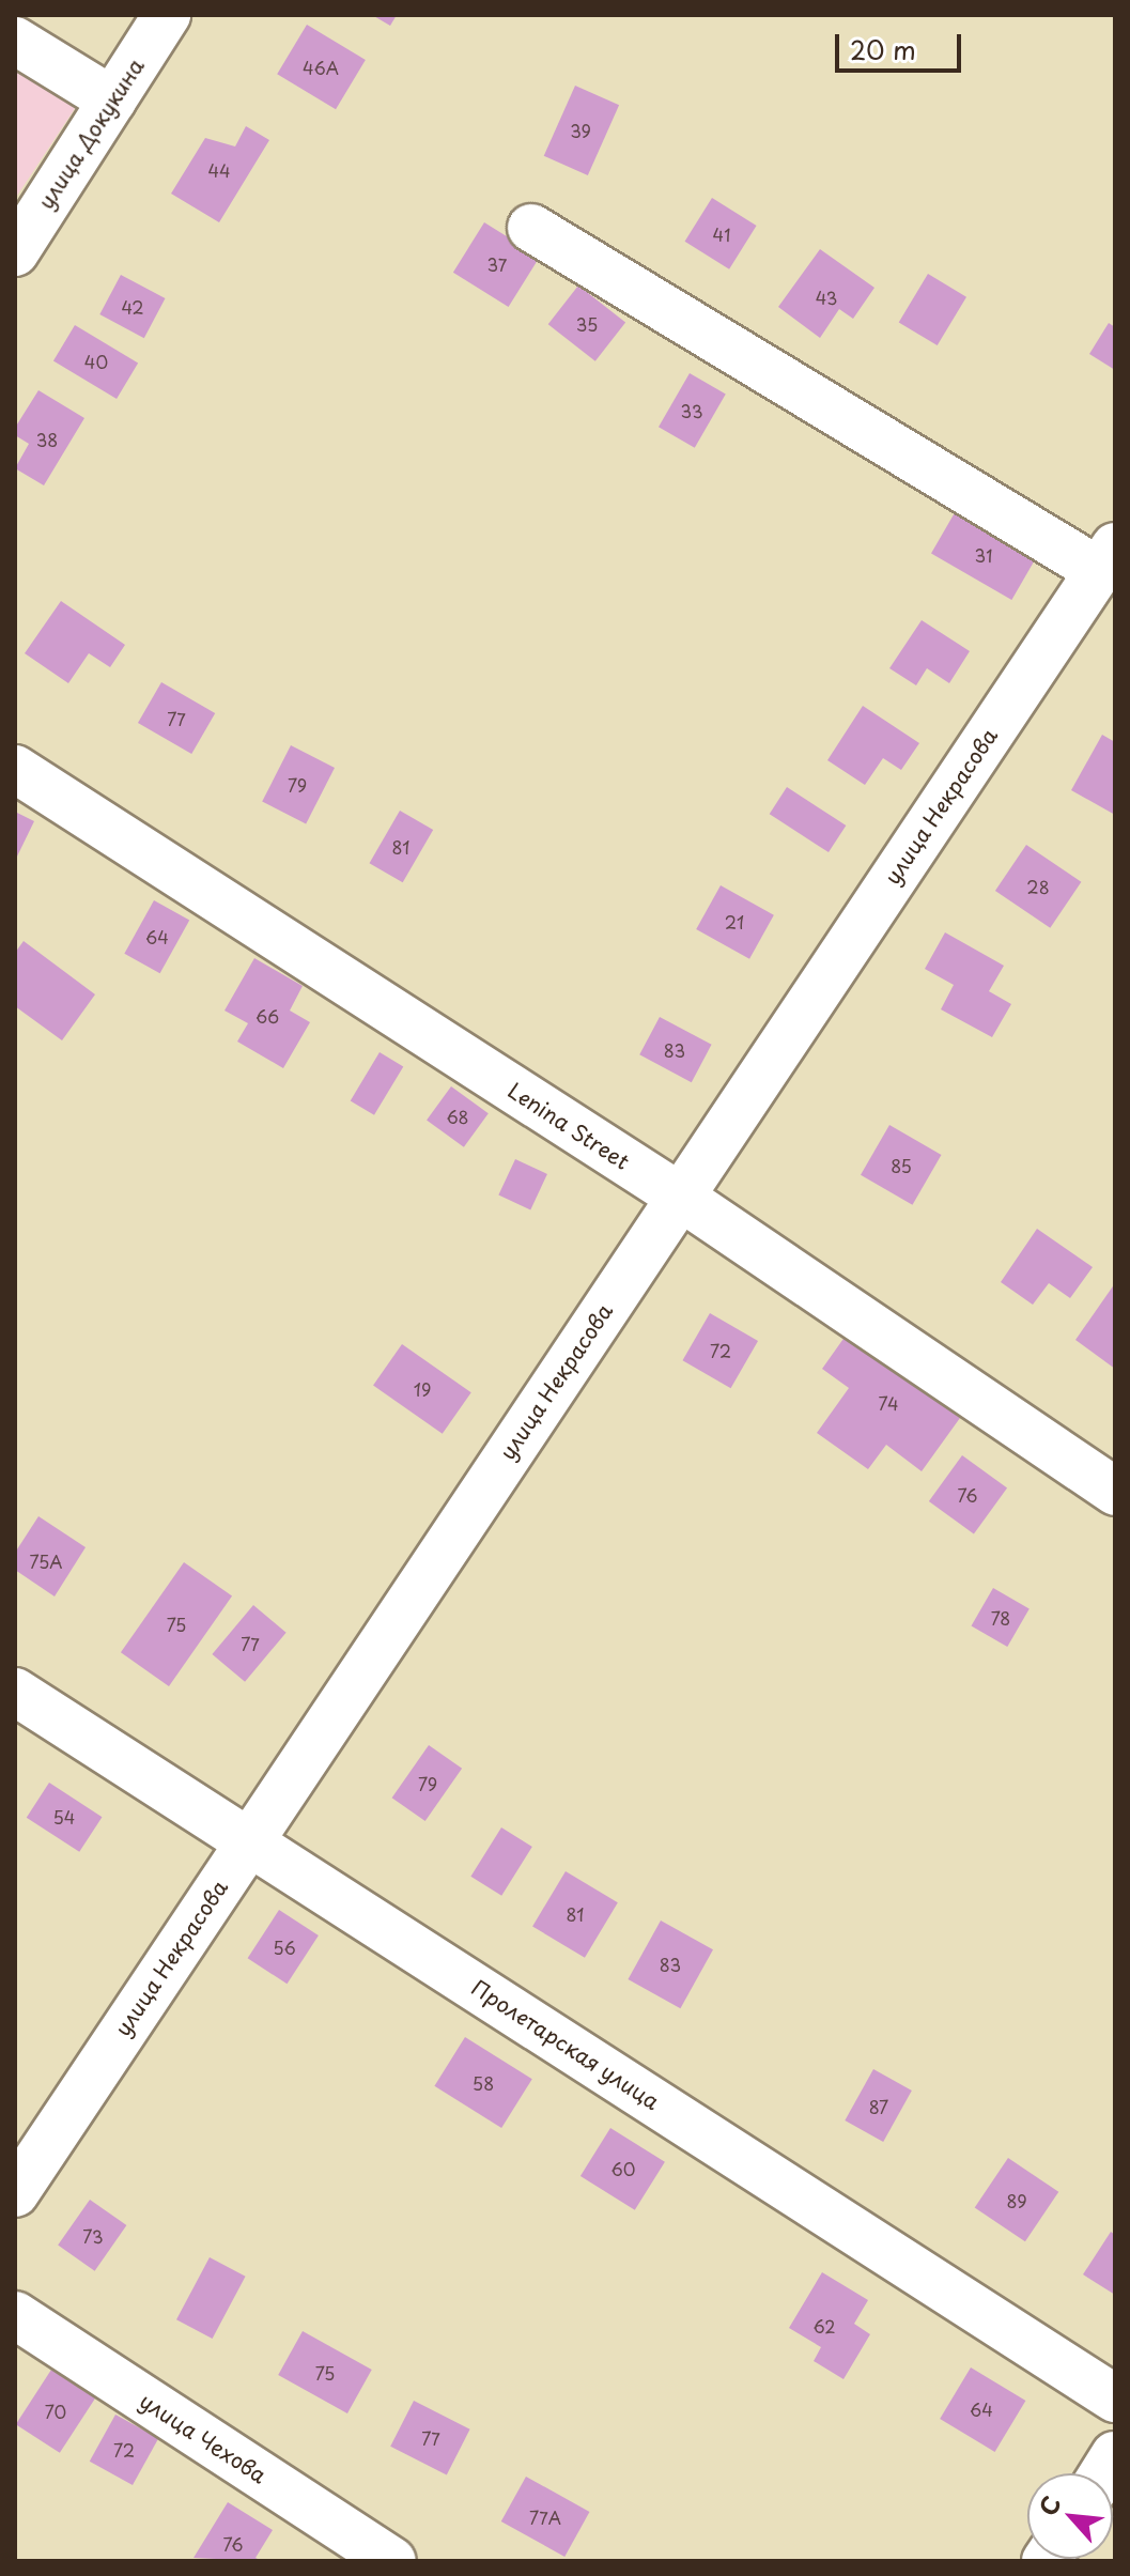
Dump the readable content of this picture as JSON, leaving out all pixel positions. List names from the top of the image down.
{
  "streets": {
    "street": [
      "улица Докукина",
      "улица Некрасова",
      "Lenina Street",
      "Пролетарская улица",
      "улица Чехова"
    ]
  },
  "crossings": [
    ["улица Некрасова", "Lenina Street"],
    ["улица Некрасова", "Пролетарская улица"]
  ],
  "house_numbers": [
    "46А",
    "39",
    "44",
    "41",
    "37",
    "43",
    "42",
    "35",
    "40",
    "33",
    "38",
    "31",
    "77",
    "79",
    "81",
    "28",
    "21",
    "64",
    "66",
    "83",
    "68",
    "85",
    "72",
    "19",
    "74",
    "76",
    "75А",
    "78",
    "75",
    "77",
    "79",
    "54",
    "81",
    "56",
    "83",
    "58",
    "87",
    "60",
    "89",
    "73",
    "62",
    "75",
    "64",
    "70",
    "77",
    "72",
    "77А",
    "76"
  ],
  "scale_bar": "20 m",
  "north": "top left"
}
